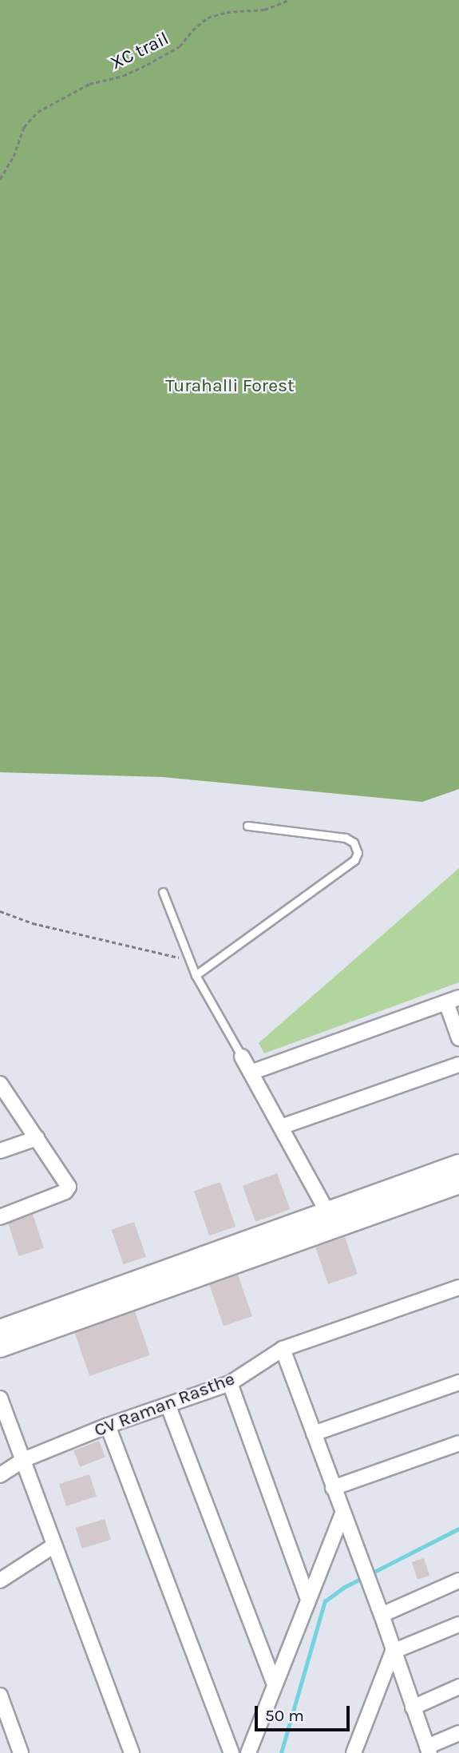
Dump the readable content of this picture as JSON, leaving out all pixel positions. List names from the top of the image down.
{
  "streets": {
    "street": ["CV Raman Rasthe"],
    "path": ["XC trail"]
  },
  "parks": ["Turahalli Forest"],
  "scale_bar": "50 m"
}
